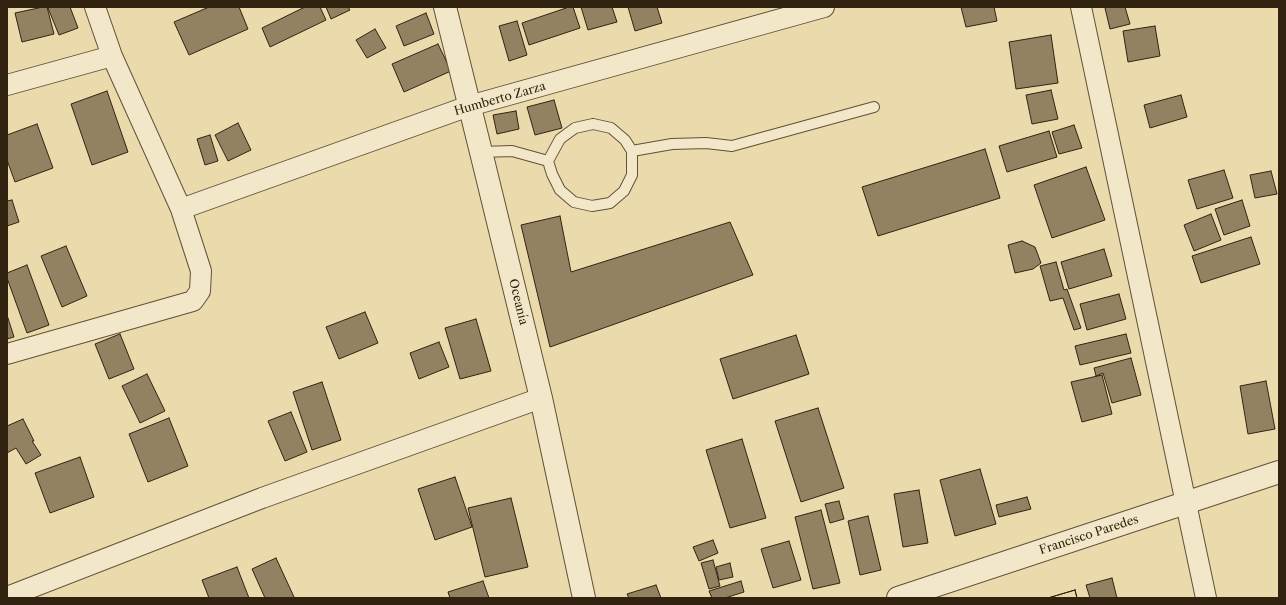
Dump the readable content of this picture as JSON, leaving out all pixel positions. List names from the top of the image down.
{
  "streets": {
    "street": ["Humberto Zarza", "Oceanía", "Francisco Paredes"]
  },
  "crossings": [
    ["Humberto Zarza", "Oceanía"]
  ]
}
